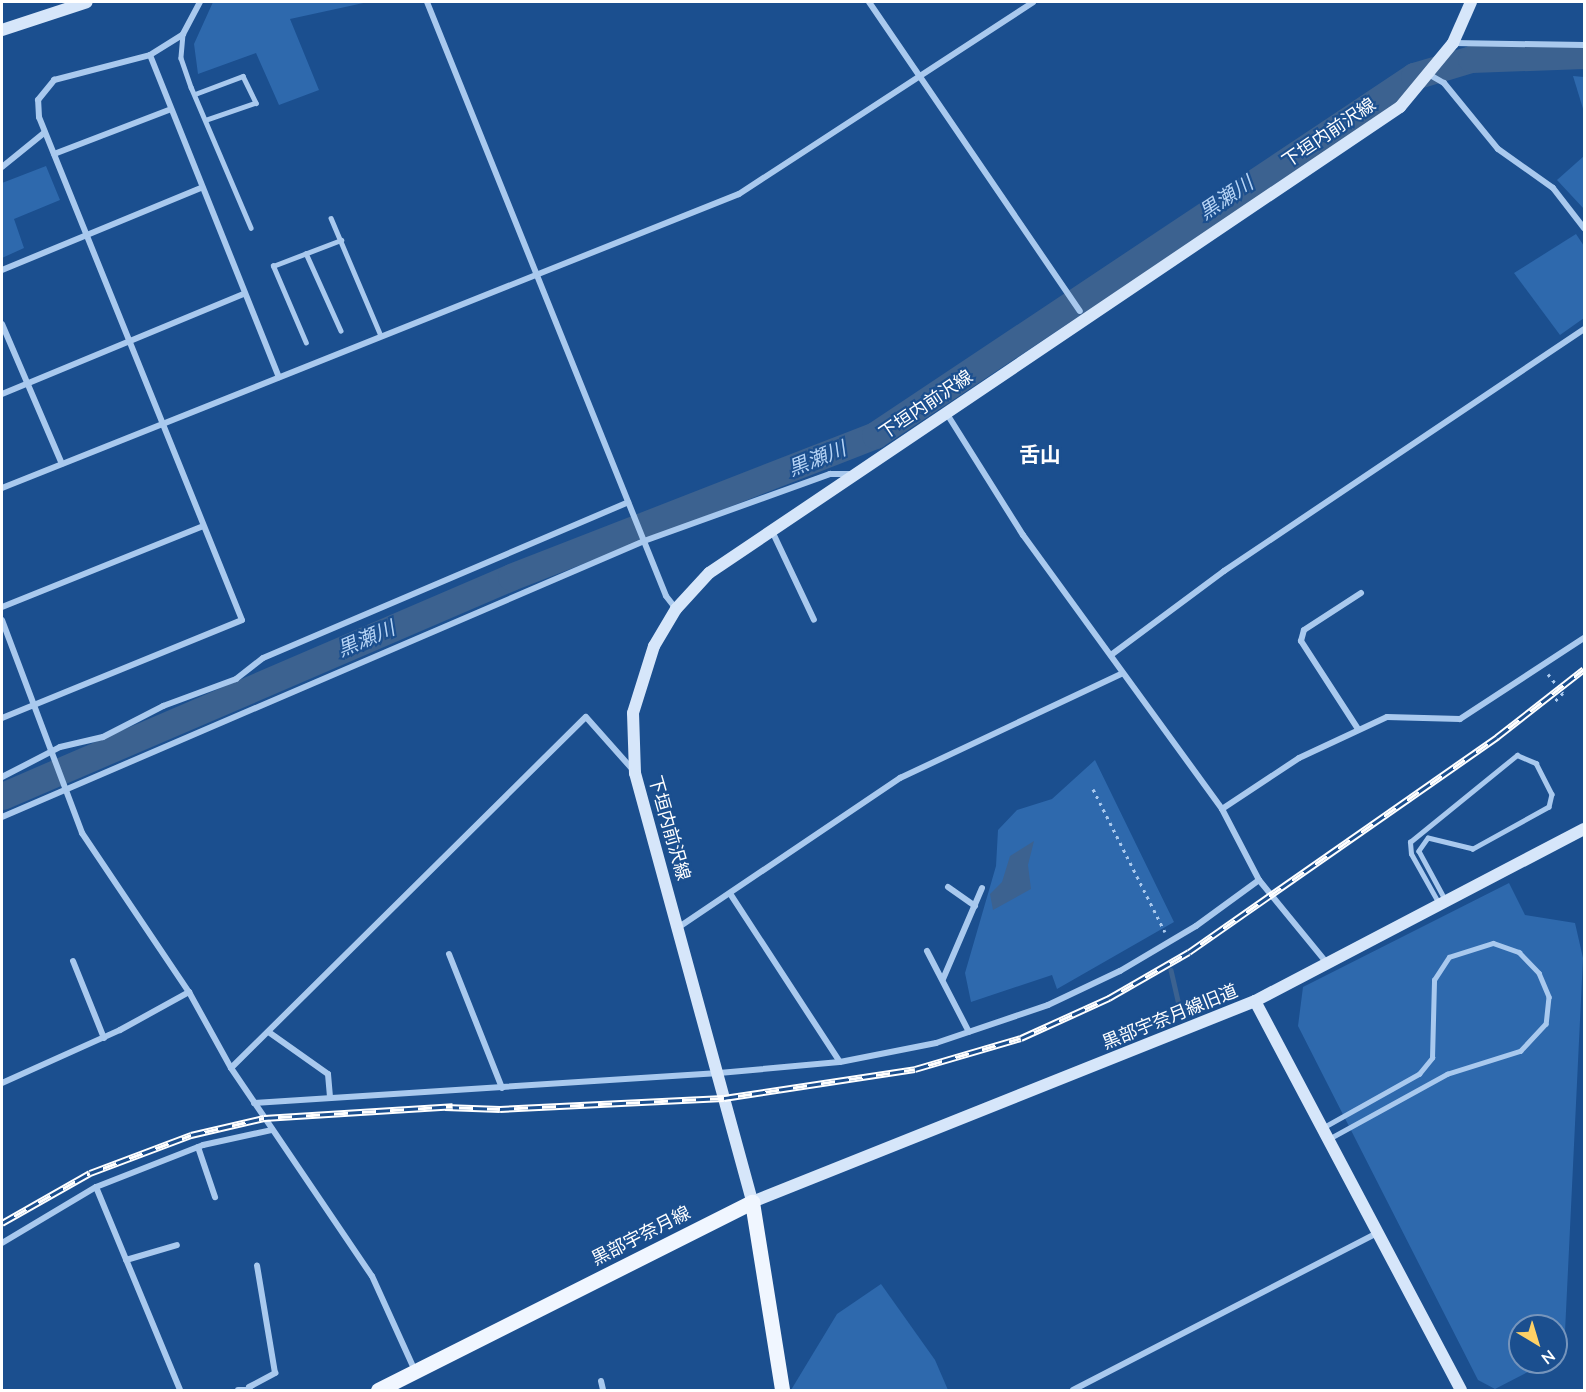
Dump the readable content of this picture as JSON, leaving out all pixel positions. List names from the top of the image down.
{
  "streets": {
    "main road": ["下垣内前沢線", "黒部宇奈月線旧道", "黒部宇奈月線"]
  },
  "crossings": [
    ["下垣内前沢線", "黒部宇奈月線旧道"],
    ["下垣内前沢線", "黒部宇奈月線"],
    ["黒部宇奈月線旧道", "黒部宇奈月線"]
  ],
  "districts": ["舌山"],
  "water": ["黒瀬川"],
  "north": "bottom right"
}
